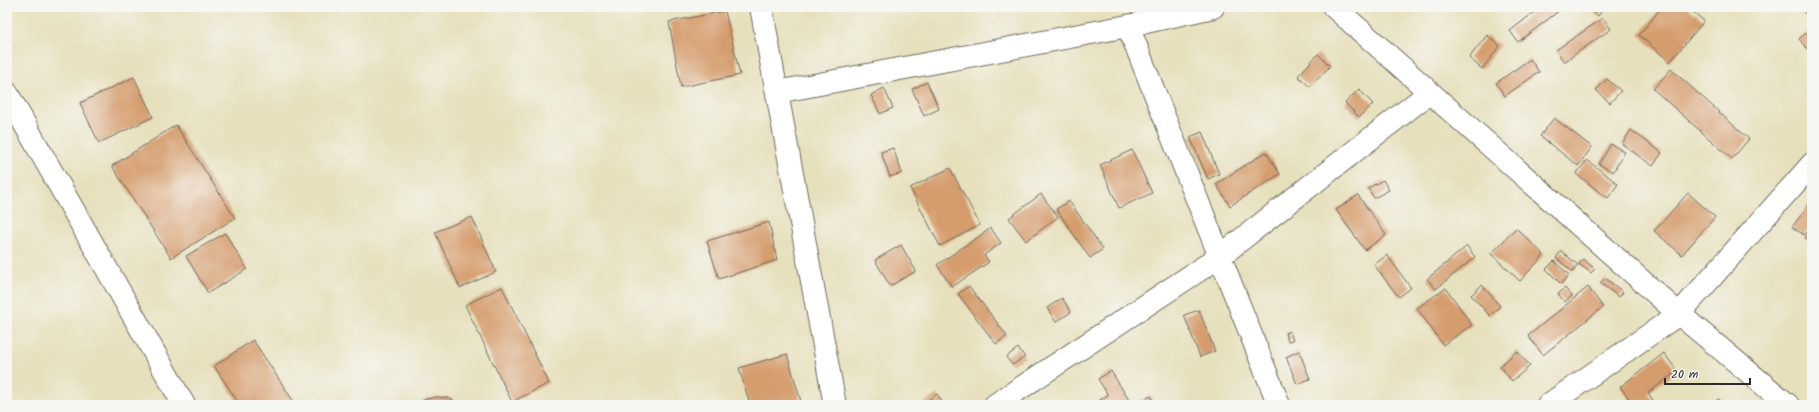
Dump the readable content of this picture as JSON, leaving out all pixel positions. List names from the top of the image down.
{
  "scale_bar": "20 m"
}
